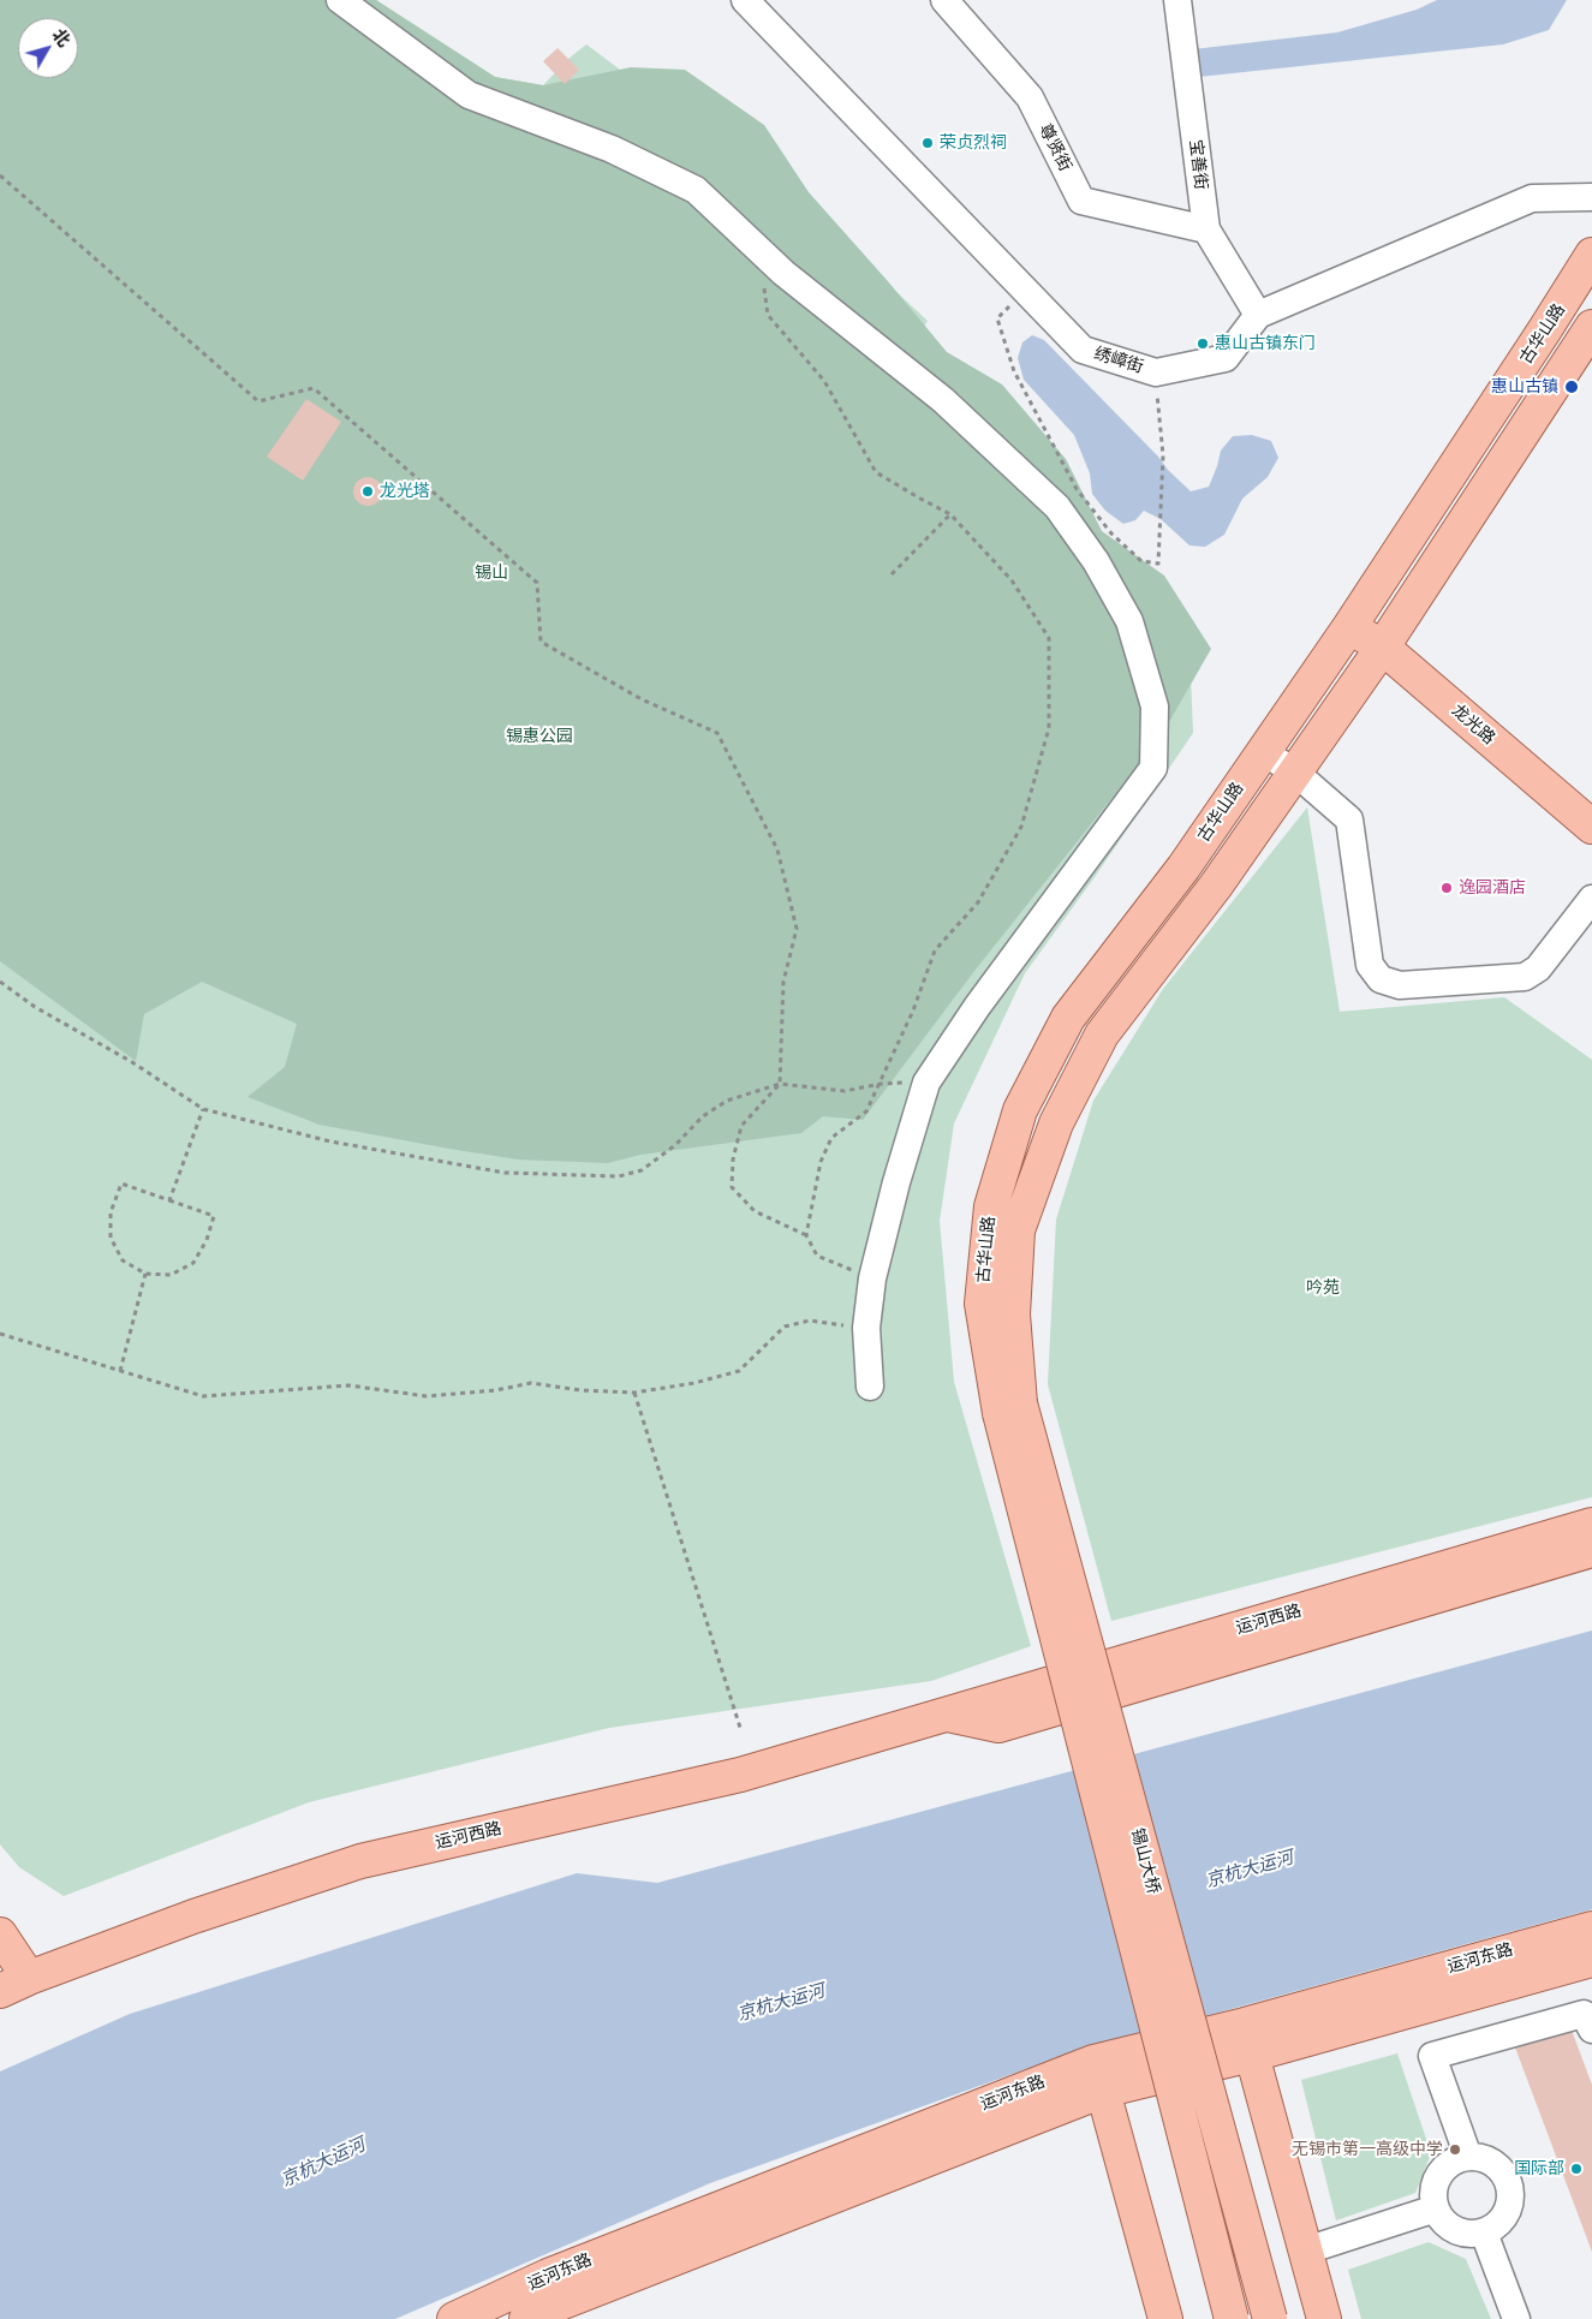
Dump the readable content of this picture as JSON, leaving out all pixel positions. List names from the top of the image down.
{
  "streets": {
    "main road": [
      "古华山路",
      "龙光路",
      "运河西路",
      "锡山大桥",
      "运河东路"
    ],
    "street": ["尊贤街", "宝善街", "绣嶂街"]
  },
  "crossings": [
    ["尊贤街", "宝善街"],
    ["宝善街", "绣嶂街"],
    ["古华山路", "龙光路"],
    ["古华山路", "锡山大桥"]
  ],
  "water": ["京杭大运河"],
  "parks": ["锡山", "锡惠公园", "吟苑"],
  "places": [
    "荣贞烈祠",
    "惠山古镇东门",
    "惠山古镇",
    "龙光塔",
    "逸园酒店",
    "无锡市第一高级中学",
    "国际部"
  ],
  "north": "top right"
}
